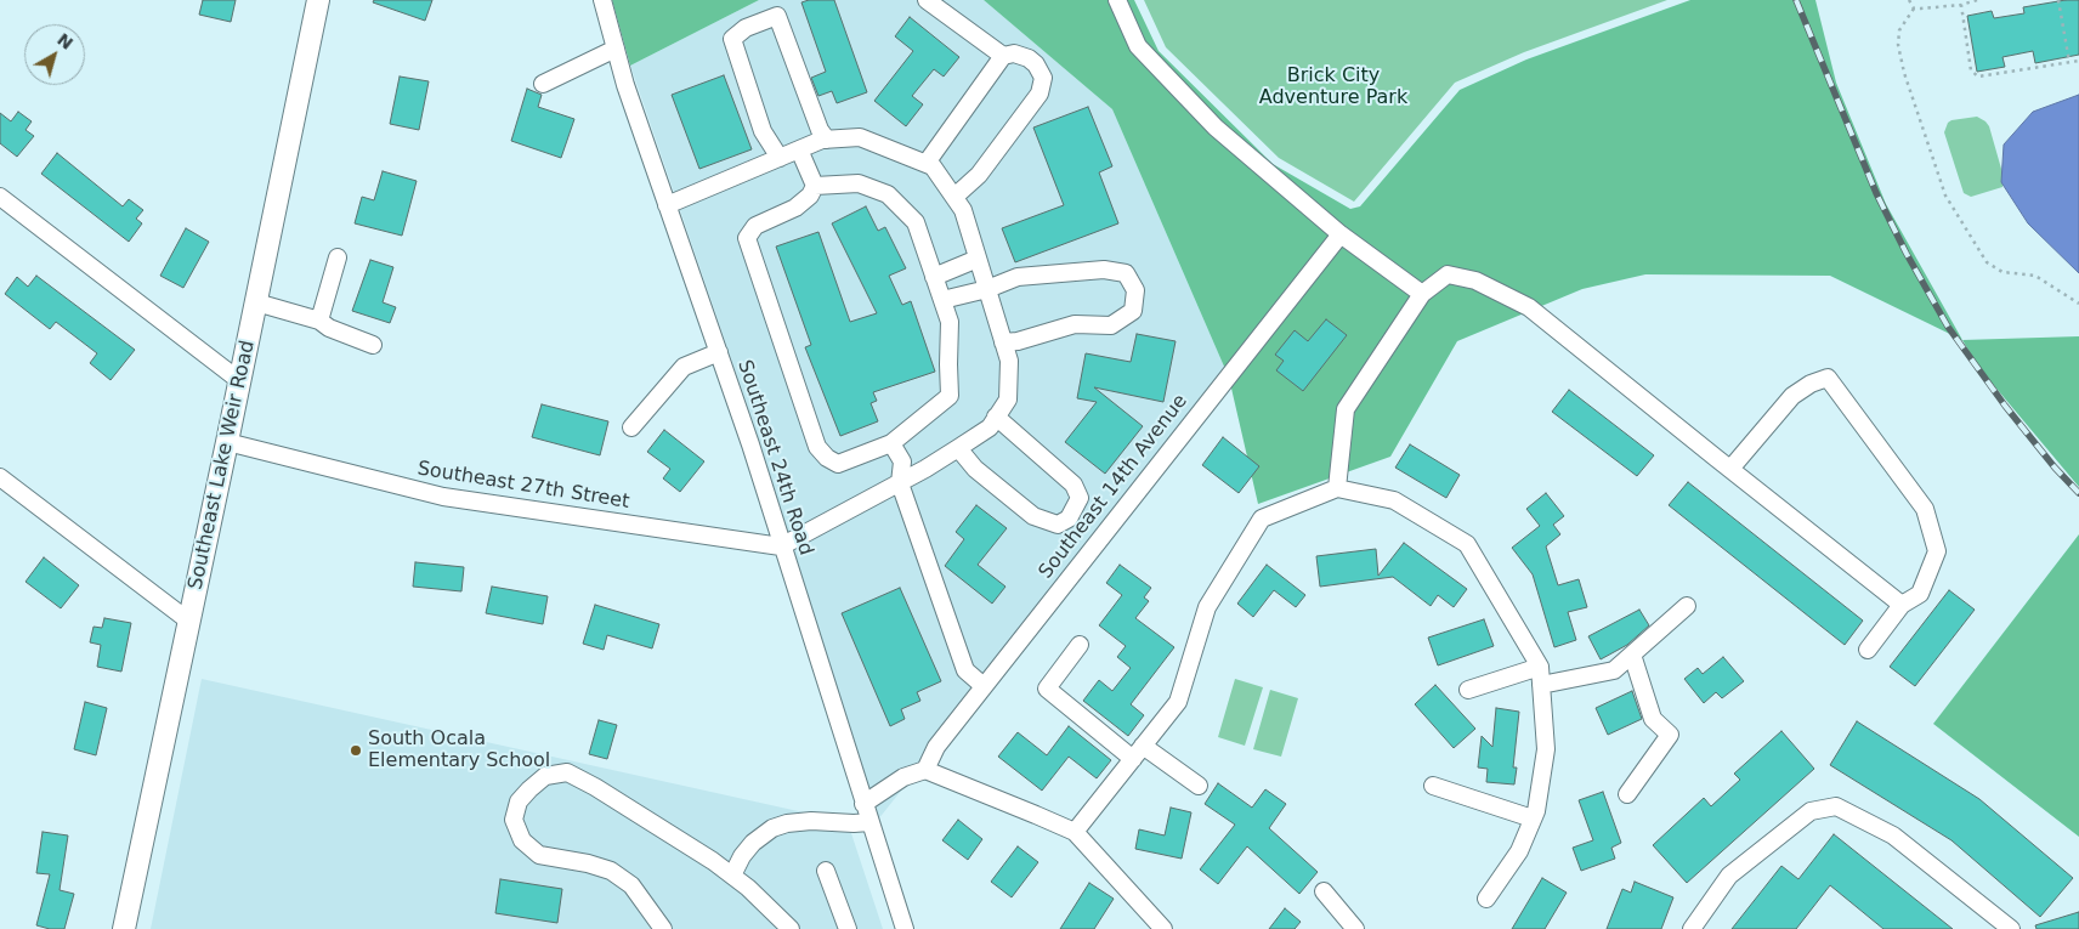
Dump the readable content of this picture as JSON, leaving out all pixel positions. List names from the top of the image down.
{
  "streets": {
    "main road": ["Southeast Lake Weir Road"],
    "street": ["Southeast 24th Road", "Southeast 27th Street", "Southeast 14th Avenue"]
  },
  "crossings": [
    ["Southeast 24th Road", "Southeast 27th Street"],
    ["Southeast Lake Weir Road", "Southeast 27th Street"]
  ],
  "parks": ["Brick City Adventure Park"],
  "places": ["South Ocala Elementary School"],
  "north": "top right"
}
